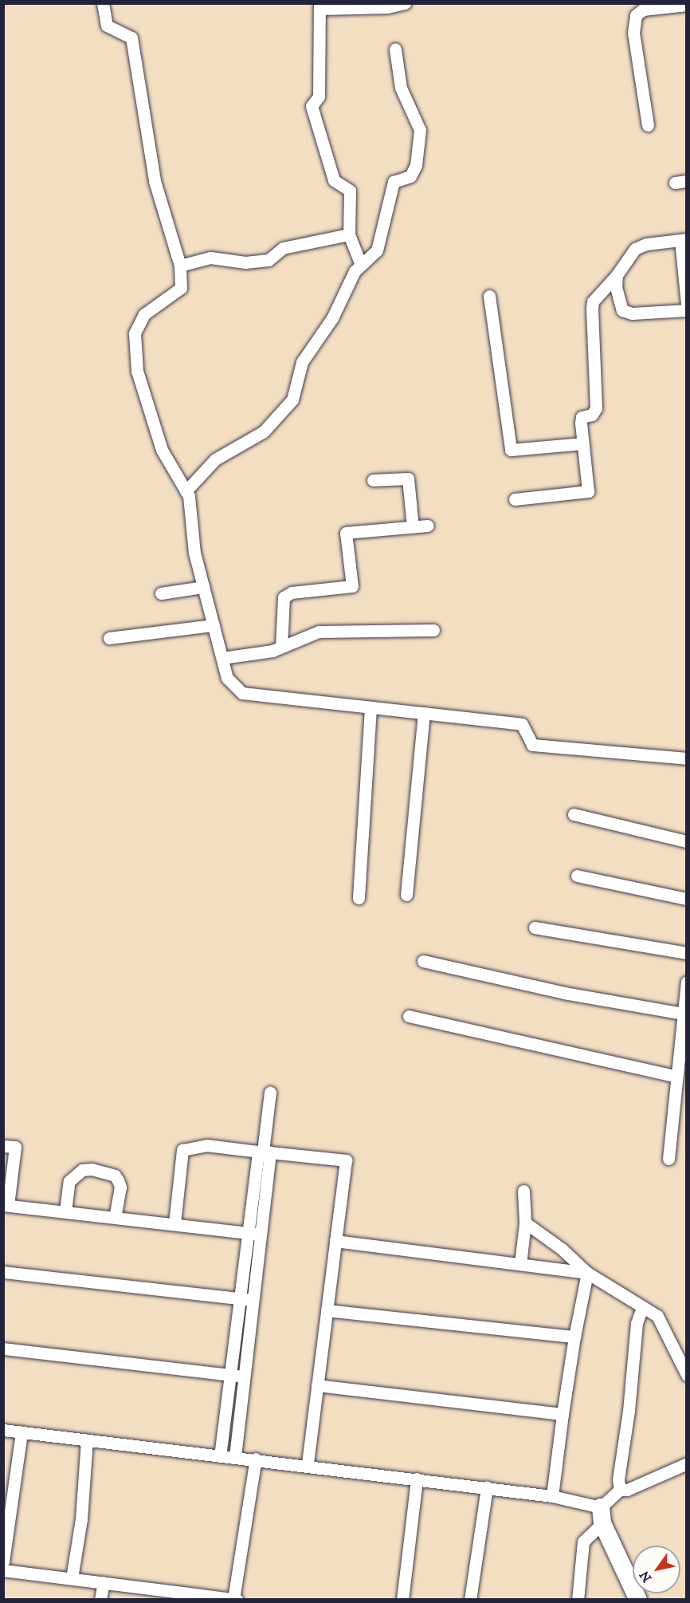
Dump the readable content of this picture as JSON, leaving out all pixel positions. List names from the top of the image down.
{
  "north": "bottom left"
}
